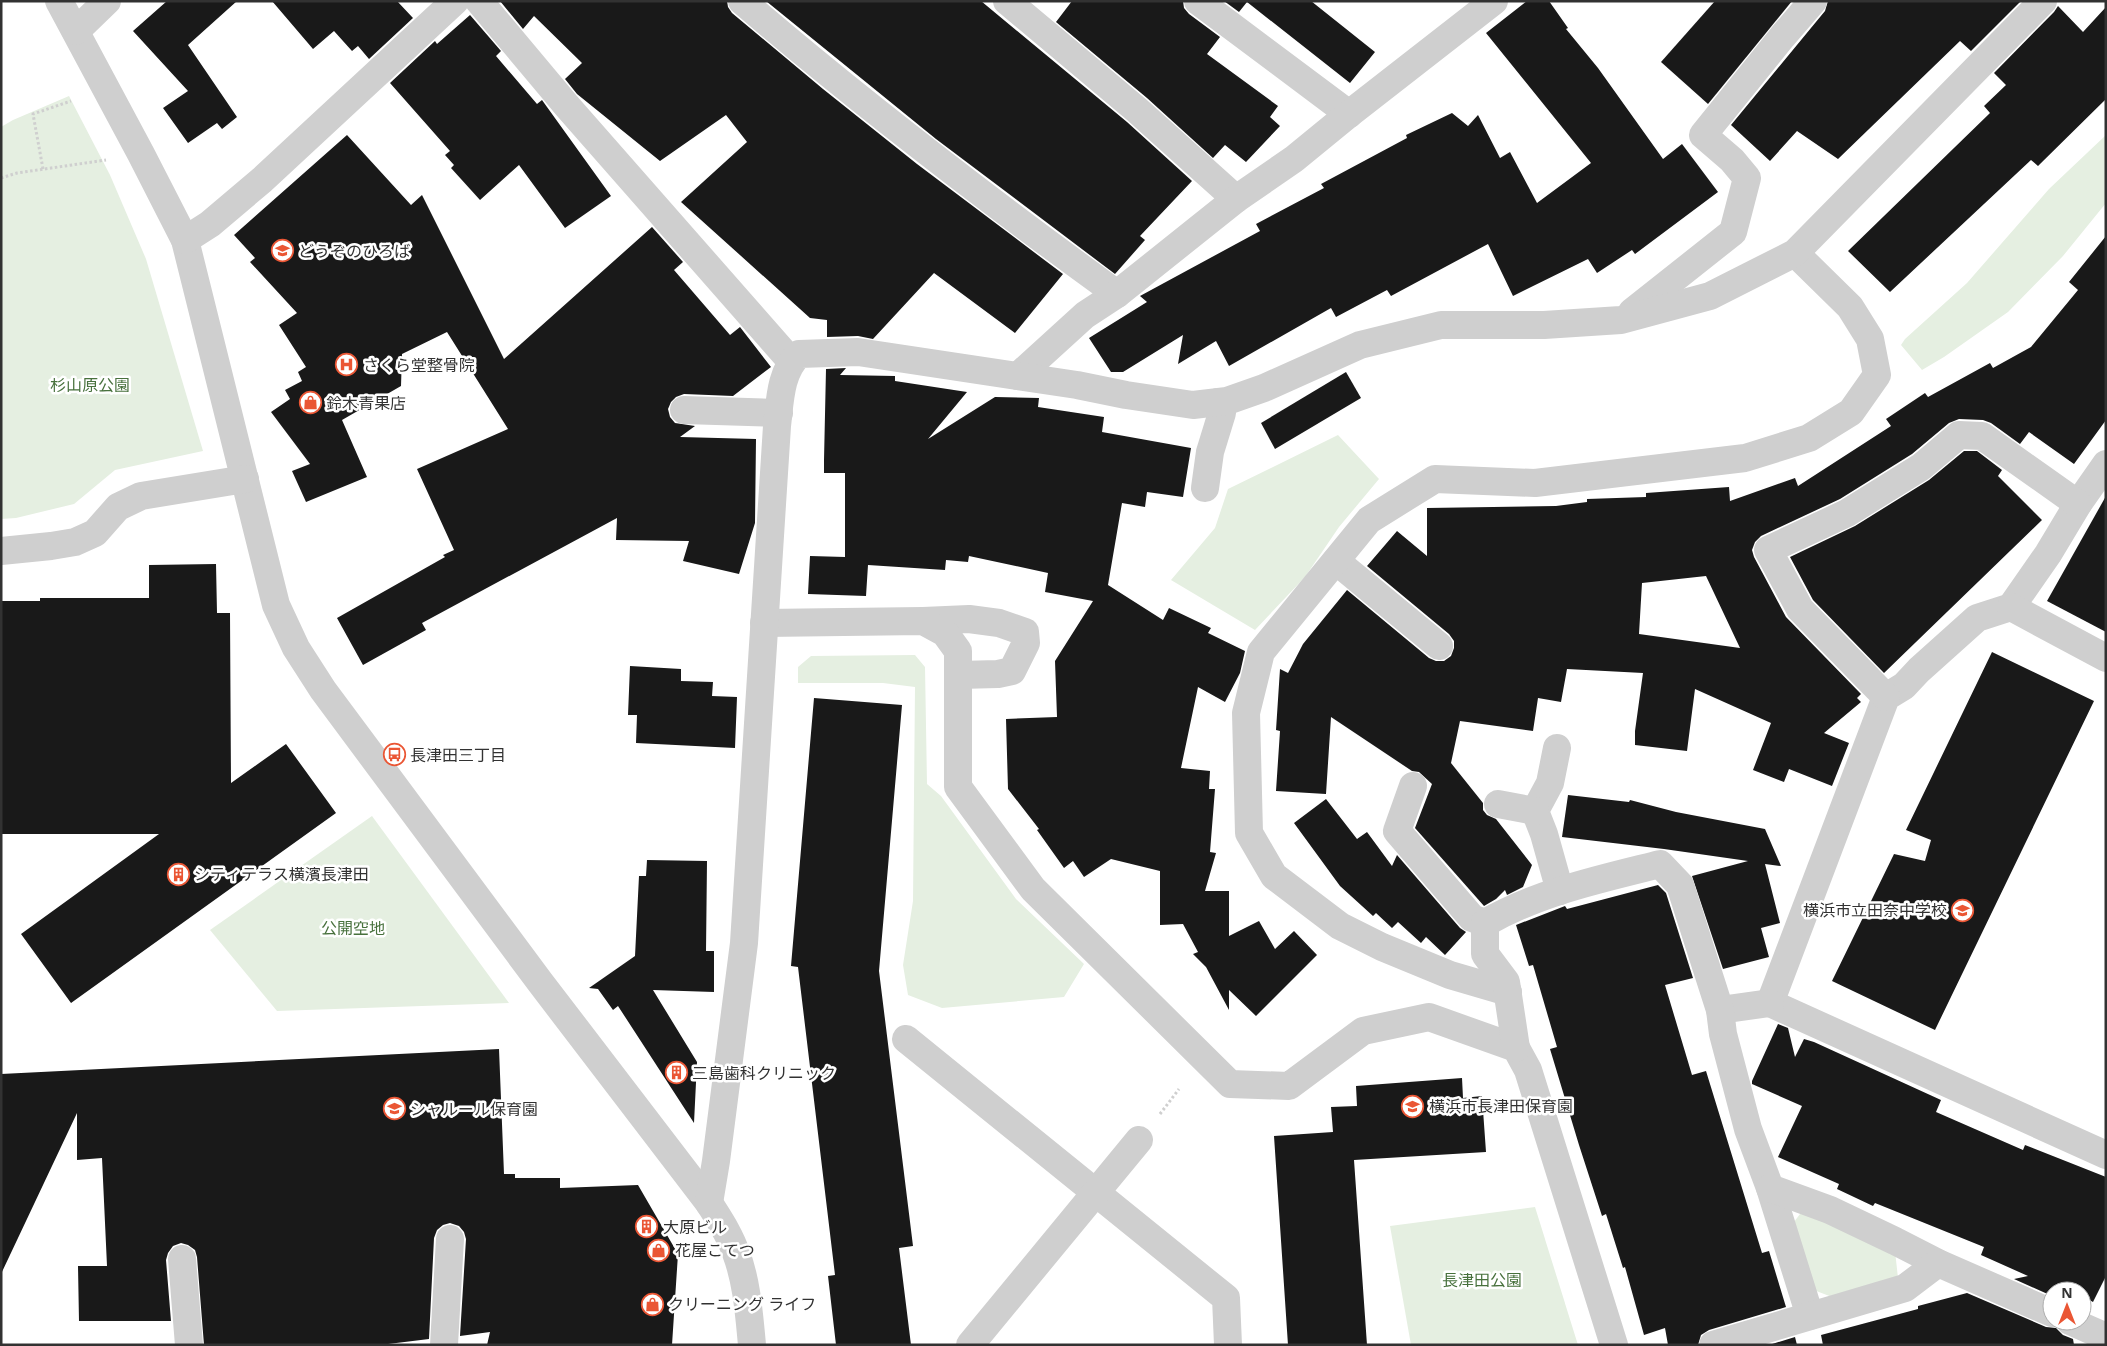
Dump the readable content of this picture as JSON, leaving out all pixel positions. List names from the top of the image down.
{
  "parks": ["杉山原公園", "公開空地", "長津田公園"],
  "places": {
    "school or university": [
      "どうぞのひろば",
      "横浜市立田奈中学校",
      "横浜市長津田保育園",
      "シャルール保育園"
    ],
    "hospital": ["さくら堂整骨院"],
    "shop": ["鈴木青果店", "花屋こてつ", "クリーニング ライフ"],
    "bus stop": ["長津田三丁目"],
    "building": ["シティテラス横濱長津田", "三島歯科クリニック", "大原ビル"]
  },
  "north": "top"
}
